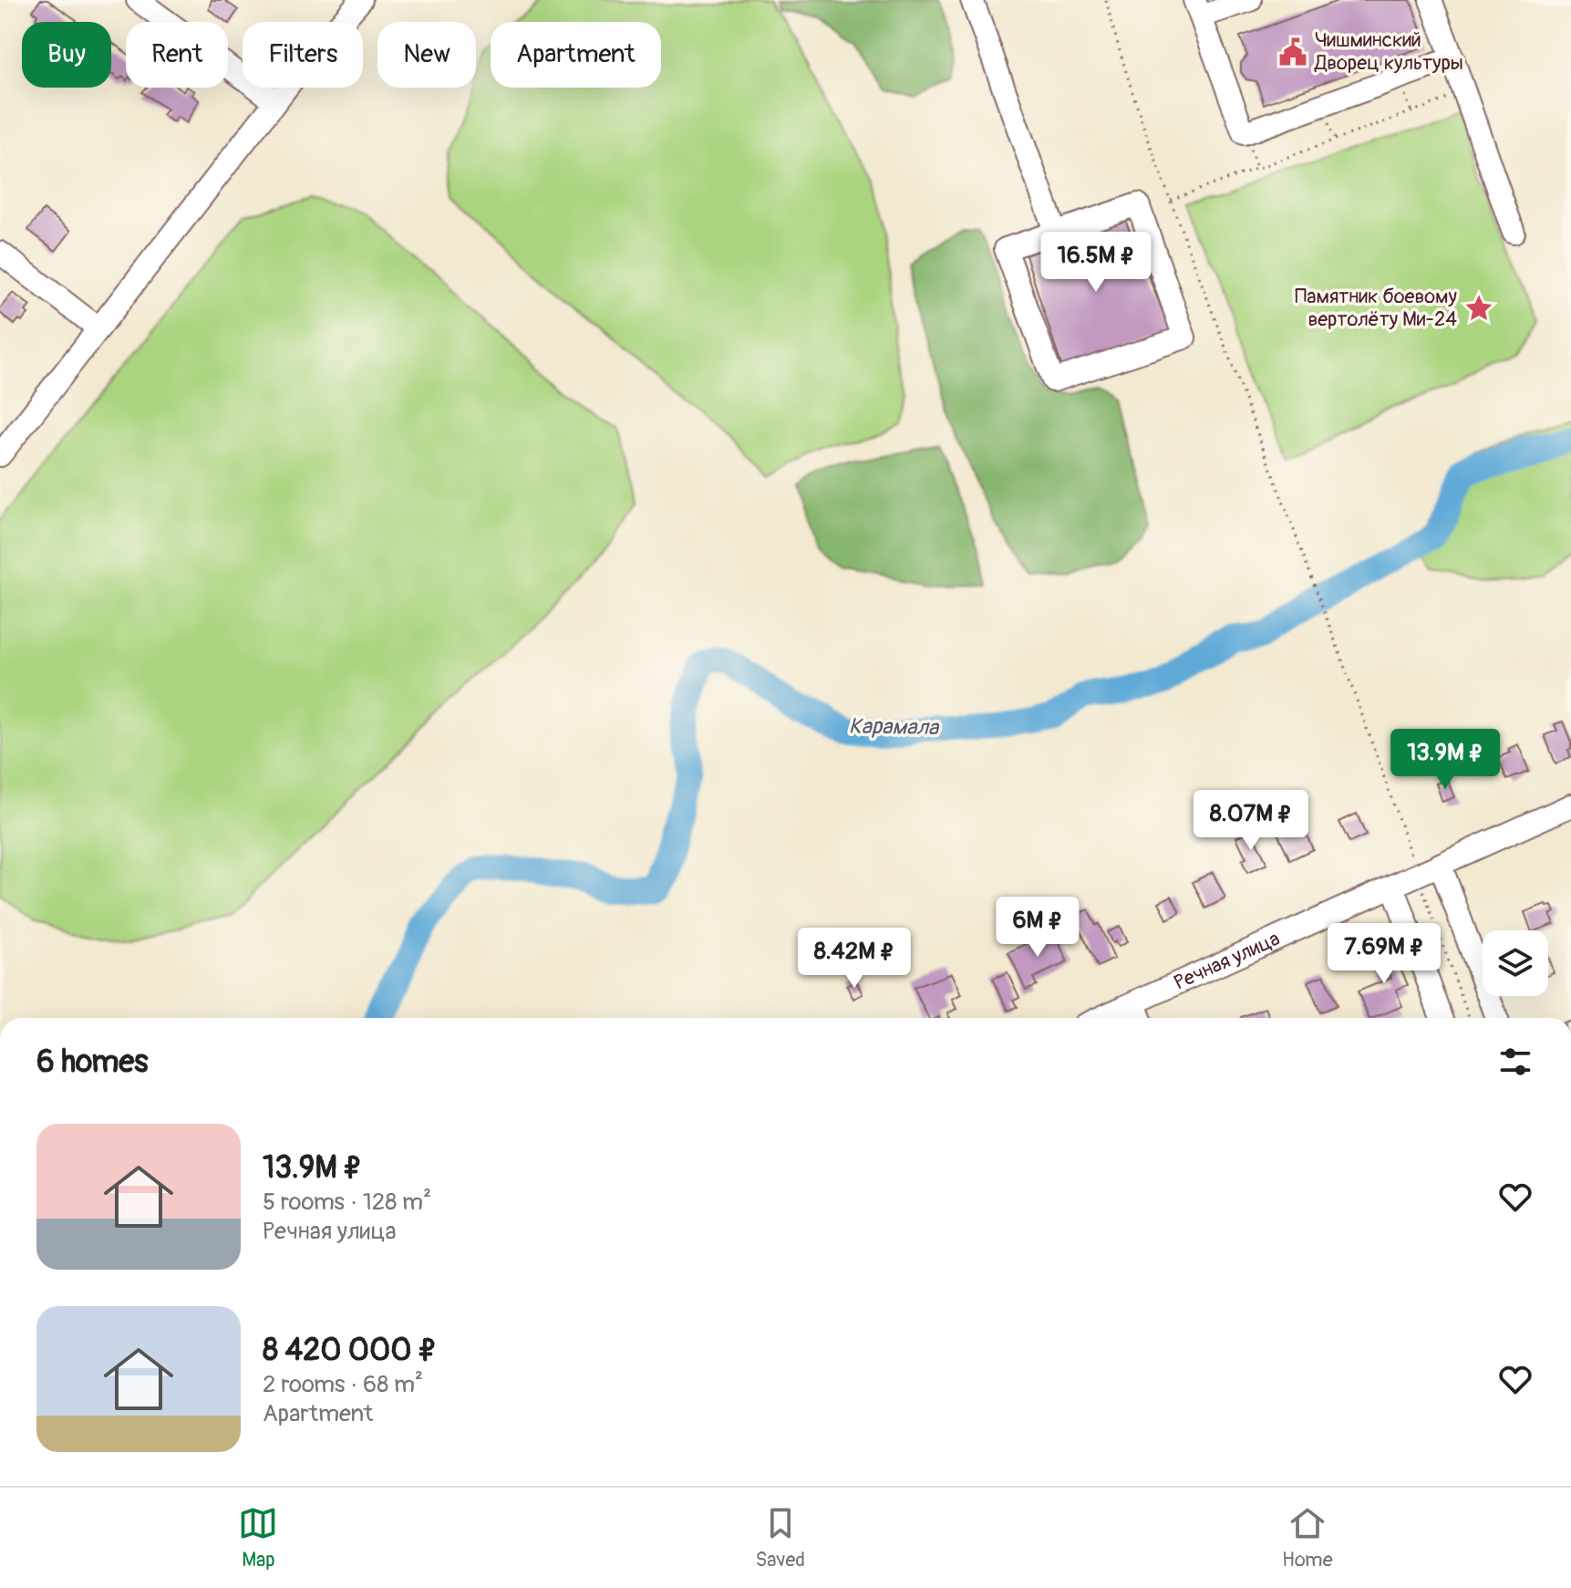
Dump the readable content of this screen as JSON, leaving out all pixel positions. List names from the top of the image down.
{
  "streets": {
    "street": ["Речная улица"]
  },
  "water": ["Карамала"],
  "places": {
    "public building": ["Чишминский Дворец культуры"],
    "place": ["Памятник боевому вертолёту Ми-24"]
  },
  "page": {
    "chip": [
      "Buy",
      "Rent",
      "Filters",
      "New",
      "Apartment"
    ],
    "price": [
      "16.5M ₽",
      "13.9M ₽",
      "8.07M ₽",
      "6M ₽",
      "7.69M ₽",
      "8.42M ₽"
    ],
    "heading": "6 homes",
    "list": [
      {
        "name": "13.9M ₽",
        "note": "5 rooms · 128 m² · Речная улица"
      },
      {
        "name": "8 420 000 ₽",
        "note": "2 rooms · 68 m² · Apartment"
      }
    ],
    "tabs": ["Map", "Saved", "Home"]
  }
}
